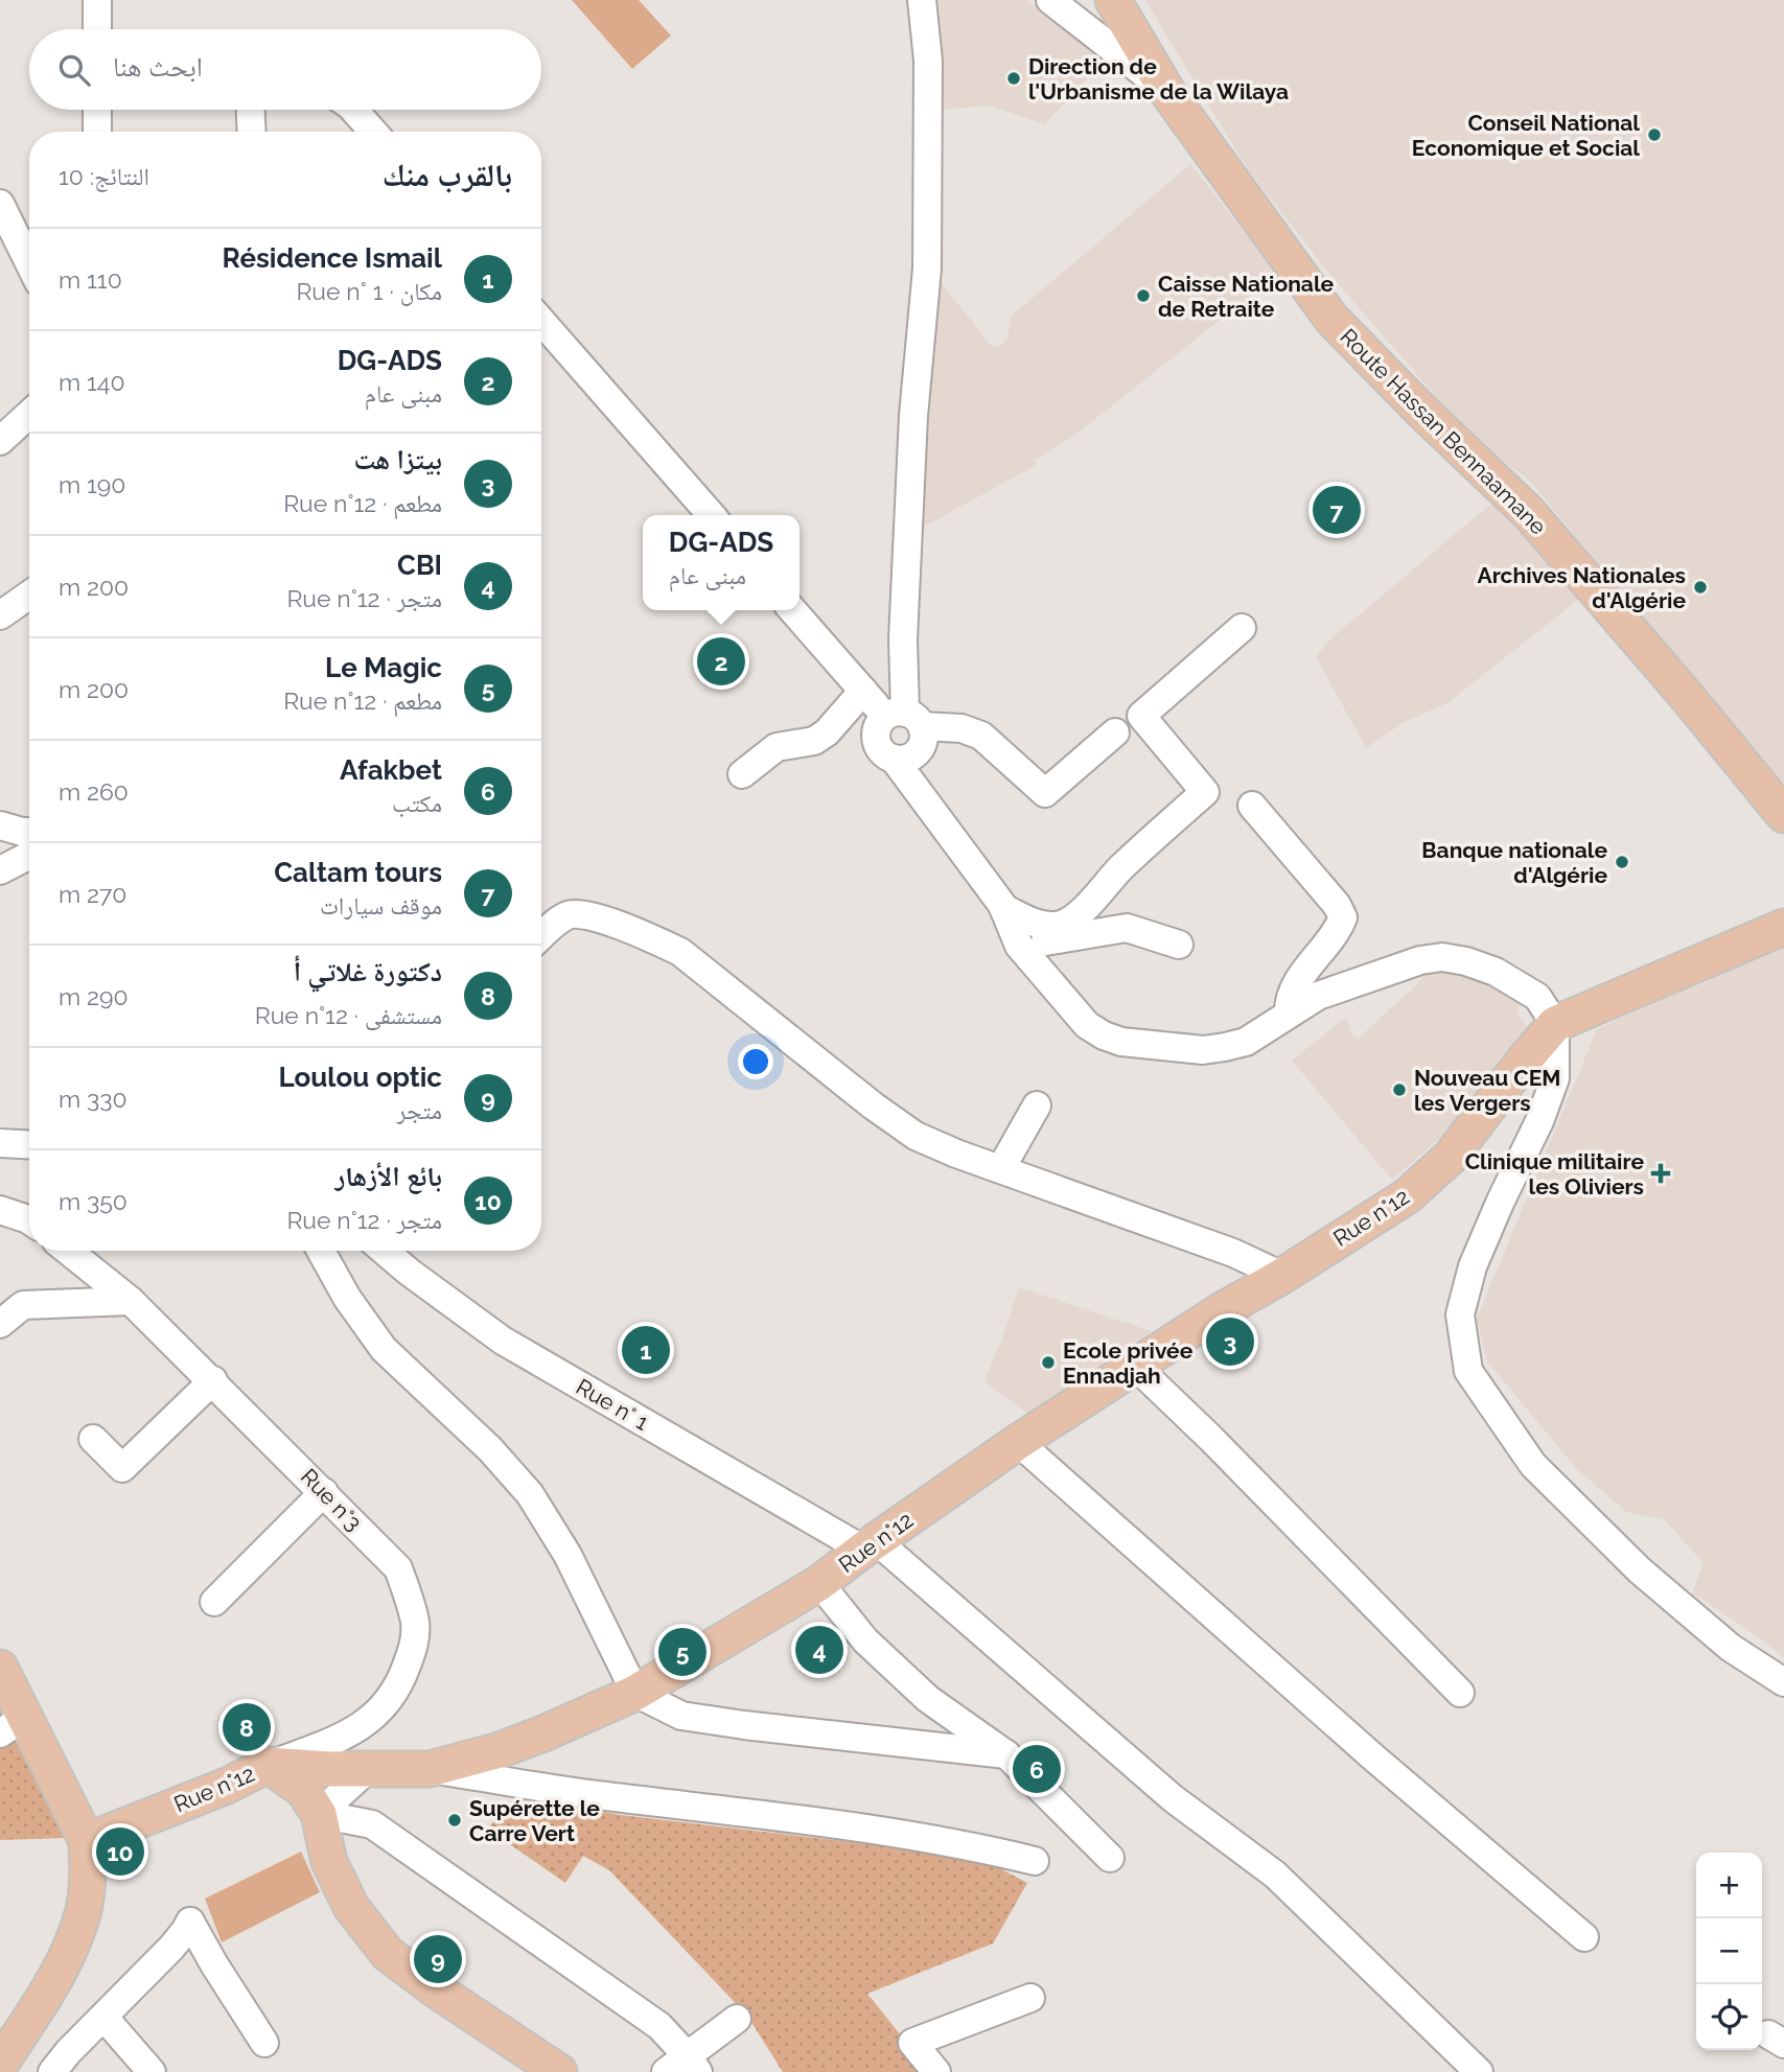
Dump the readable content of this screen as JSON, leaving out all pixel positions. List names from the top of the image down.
{
  "streets": {
    "main road": ["Route Hassan Bennaamane", "Rue n°12"],
    "street": ["Rue n° 1", "Rue n°3"]
  },
  "crossings": [
    ["Rue n°12", "Rue n° 1"],
    ["Rue n°12", "Rue n°3"]
  ],
  "places": {
    "other": [
      "Direction de l'Urbanisme de la Wilaya",
      "Conseil National Economique et Social",
      "Caisse Nationale de Retraite",
      "Archives Nationales d'Algérie",
      "Banque nationale d'Algérie",
      "Nouveau CEM les Vergers",
      "Ecole privée Ennadjah",
      "Supérette le Carre Vert"
    ],
    "health": ["Clinique militaire les Oliviers"]
  },
  "page": {
    "search": "ابحث هنا",
    "heading": ["بالقرب منك", "النتائج: 10"],
    "list": [
      {
        "mark": "1",
        "name": "Résidence Ismail",
        "note": "مكان · Rue n° 1",
        "value": "110 m"
      },
      {
        "mark": "2",
        "name": "DG-ADS",
        "note": "مبنى عام",
        "value": "140 m"
      },
      {
        "mark": "3",
        "name": "بيتزا هت",
        "note": "مطعم · Rue n°12",
        "value": "190 m"
      },
      {
        "mark": "4",
        "name": "CBI",
        "note": "متجر · Rue n°12",
        "value": "200 m"
      },
      {
        "mark": "5",
        "name": "Le Magic",
        "note": "مطعم · Rue n°12",
        "value": "200 m"
      },
      {
        "mark": "6",
        "name": "Afakbet",
        "note": "مكتب",
        "value": "260 m"
      },
      {
        "mark": "7",
        "name": "Caltam tours",
        "note": "موقف سيارات",
        "value": "270 m"
      },
      {
        "mark": "8",
        "name": "دكتورة غلاتي أ",
        "note": "مستشفى · Rue n°12",
        "value": "290 m"
      },
      {
        "mark": "9",
        "name": "Loulou optic",
        "note": "متجر",
        "value": "330 m"
      },
      {
        "mark": "10",
        "name": "بائع الأزهار",
        "note": "متجر · Rue n°12",
        "value": "350 m"
      }
    ],
    "pins": [
      "7",
      "2",
      "3",
      "1",
      "4",
      "5",
      "8",
      "6",
      "10",
      "9"
    ],
    "popup": ["DG-ADS", "مبنى عام"],
    "map_buttons": ["+", "−"]
  }
}
